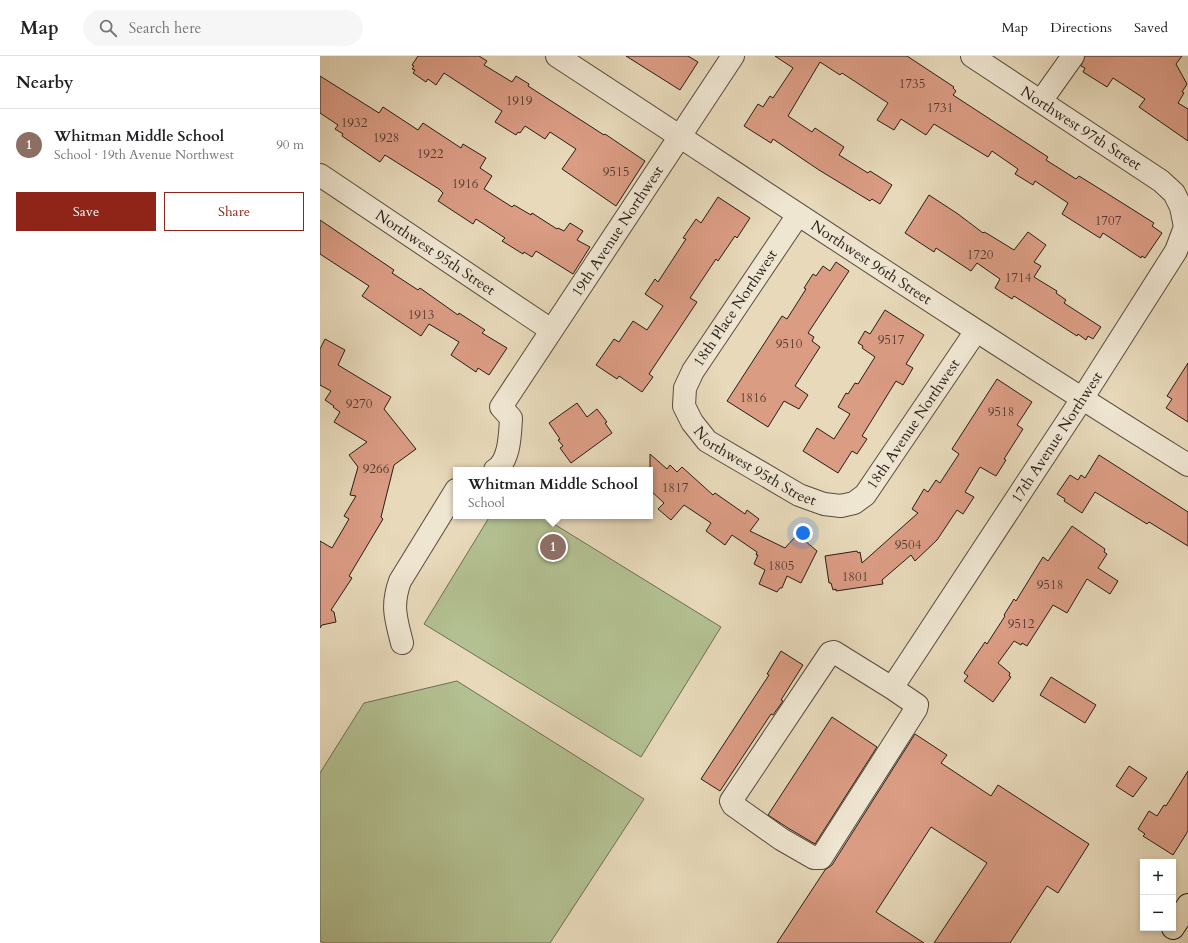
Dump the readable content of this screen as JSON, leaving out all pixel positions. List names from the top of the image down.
{
  "streets": {
    "street": [
      "Northwest 97th Street",
      "19th Avenue Northwest",
      "Northwest 95th Street",
      "Northwest 96th Street",
      "18th Place Northwest",
      "18th Avenue Northwest",
      "17th Avenue Northwest"
    ]
  },
  "crossings": [
    ["Northwest 97th Street", "17th Avenue Northwest"],
    ["19th Avenue Northwest", "Northwest 95th Street"],
    ["19th Avenue Northwest", "Northwest 96th Street"],
    ["Northwest 95th Street", "18th Place Northwest"],
    ["Northwest 95th Street", "18th Avenue Northwest"],
    ["Northwest 96th Street", "18th Place Northwest"],
    ["Northwest 96th Street", "18th Avenue Northwest"],
    ["Northwest 96th Street", "17th Avenue Northwest"]
  ],
  "house_numbers": [
    "1735",
    "1919",
    "1731",
    "1932",
    "1928",
    "1922",
    "9515",
    "1916",
    "1707",
    "1720",
    "1714",
    "1913",
    "9517",
    "9510",
    "1816",
    "9270",
    "9518",
    "9266",
    "1817",
    "9504",
    "1805",
    "1801",
    "9518",
    "9512"
  ],
  "page": {
    "header": "Map",
    "search": "Search here",
    "nav": ["Map", "Directions", "Saved"],
    "heading": "Nearby",
    "list": [
      {
        "mark": "1",
        "name": "Whitman Middle School",
        "note": "School · 19th Avenue Northwest",
        "value": "90 m"
      }
    ],
    "buttons": ["Save", "Share"],
    "popup": ["Whitman Middle School", "School"],
    "pins": "1",
    "map_buttons": ["+", "−"]
  }
}
